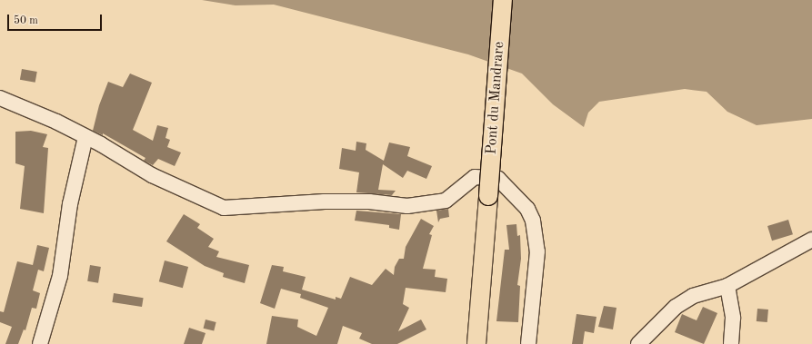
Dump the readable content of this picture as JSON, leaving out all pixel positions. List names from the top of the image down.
{
  "streets": {
    "main road": ["Pont du Mandrare"]
  },
  "scale_bar": "50 m"
}
